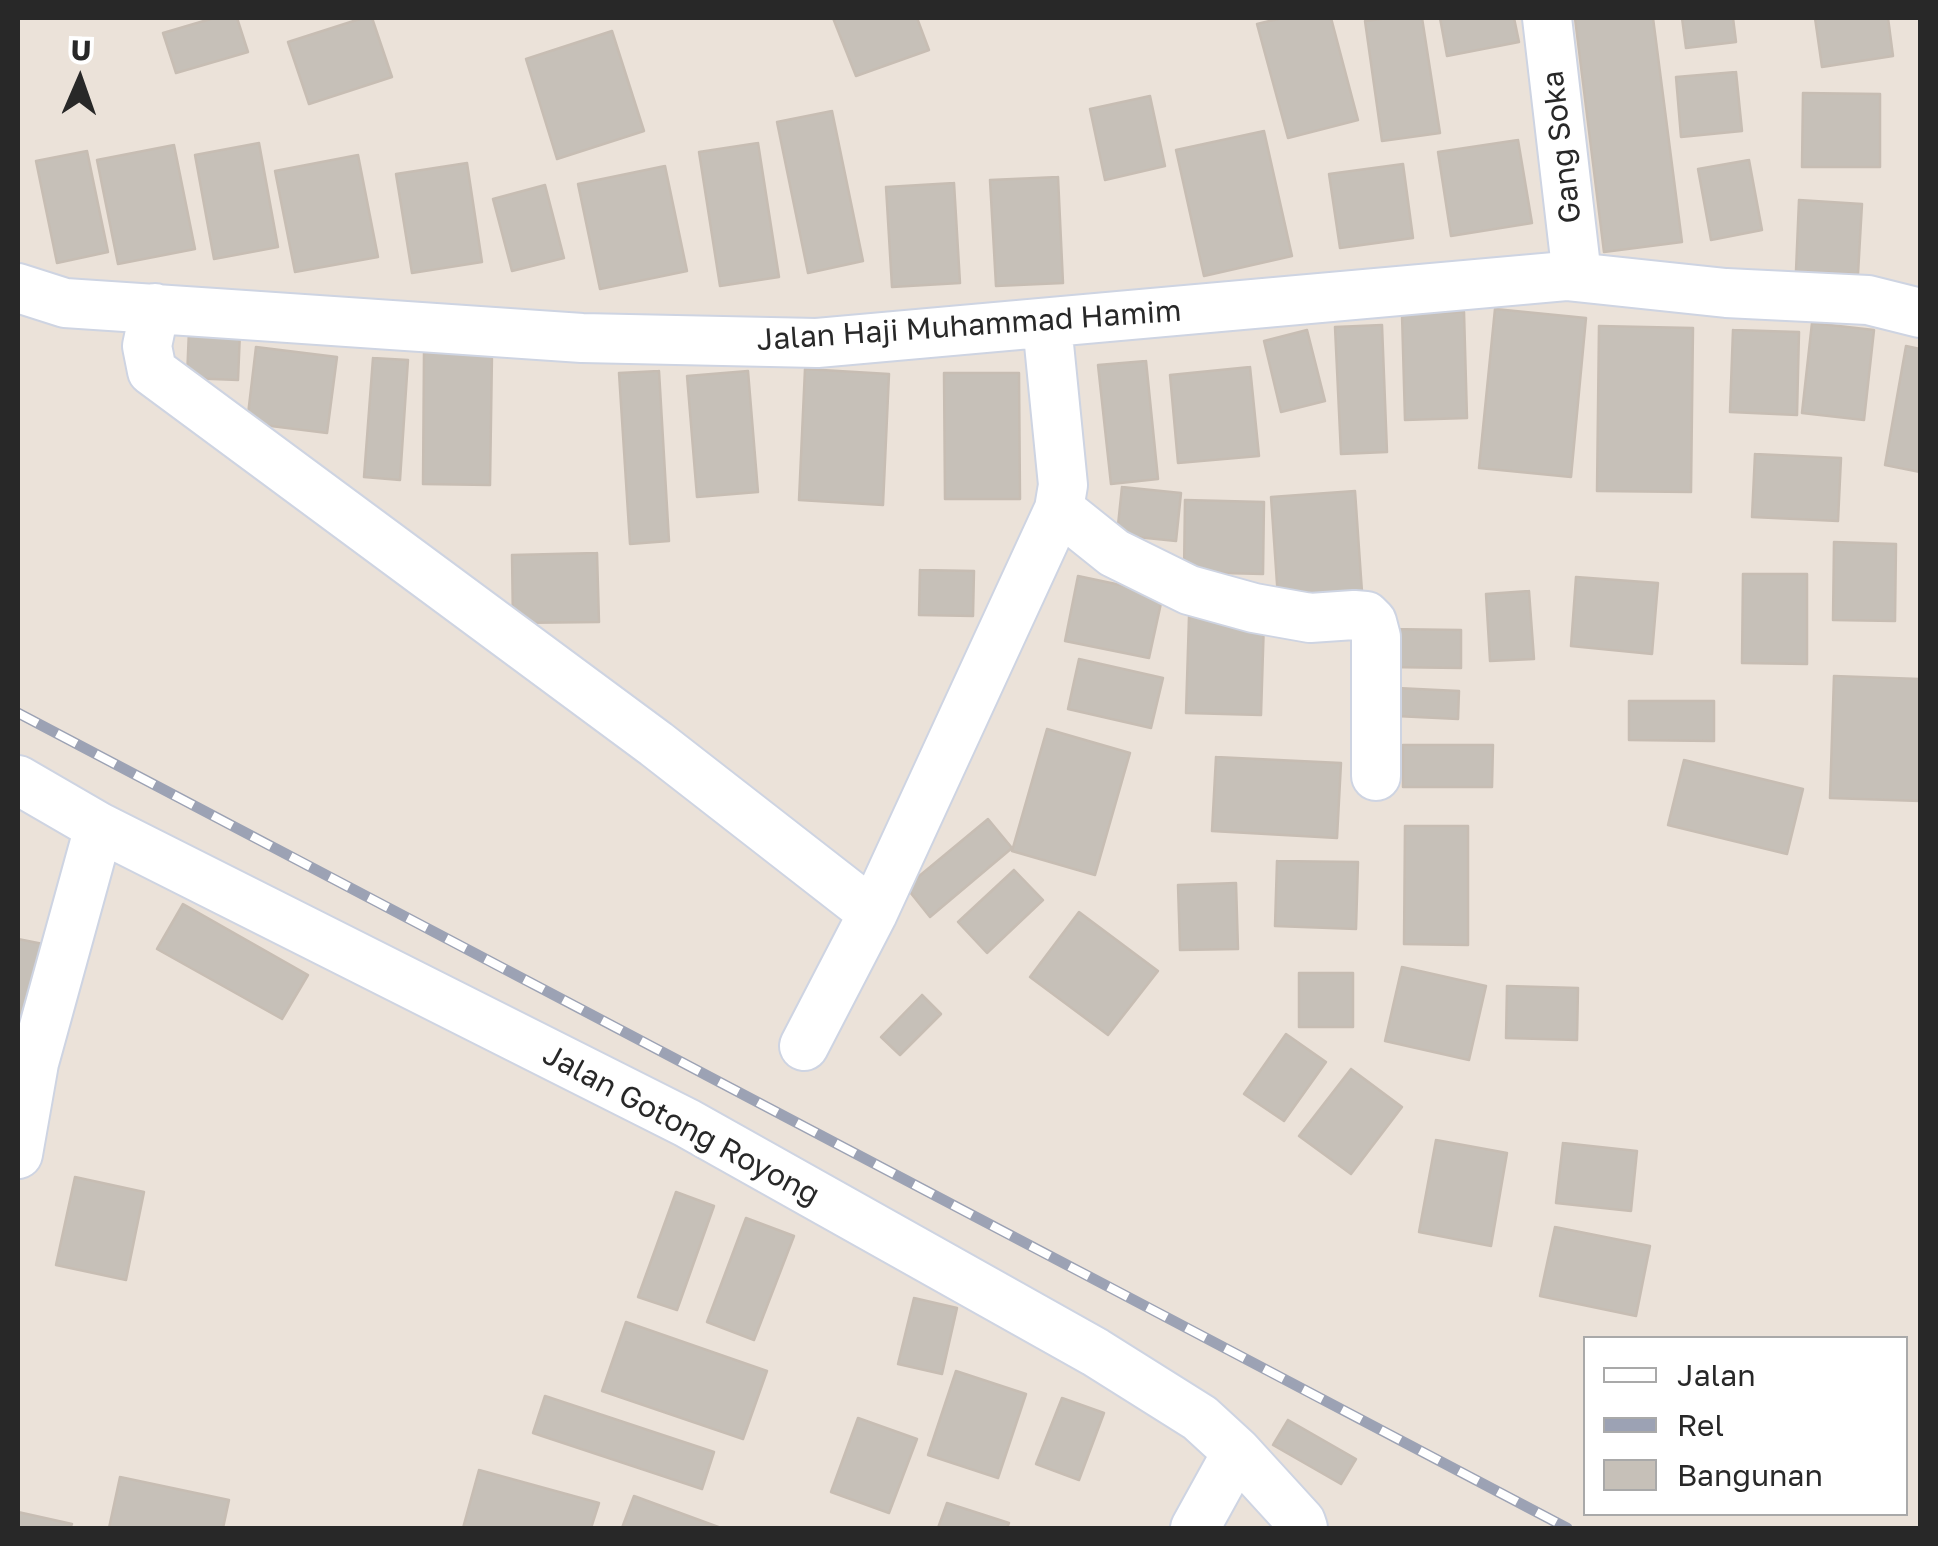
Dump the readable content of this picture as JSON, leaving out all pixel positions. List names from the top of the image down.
{
  "streets": {
    "street": ["Gang Soka", "Jalan Haji Muhammad Hamim", "Jalan Gotong Royong"]
  },
  "crossings": [
    ["Gang Soka", "Jalan Haji Muhammad Hamim"]
  ],
  "legend": ["Jalan", "Rel", "Bangunan"],
  "north": "top"
}
